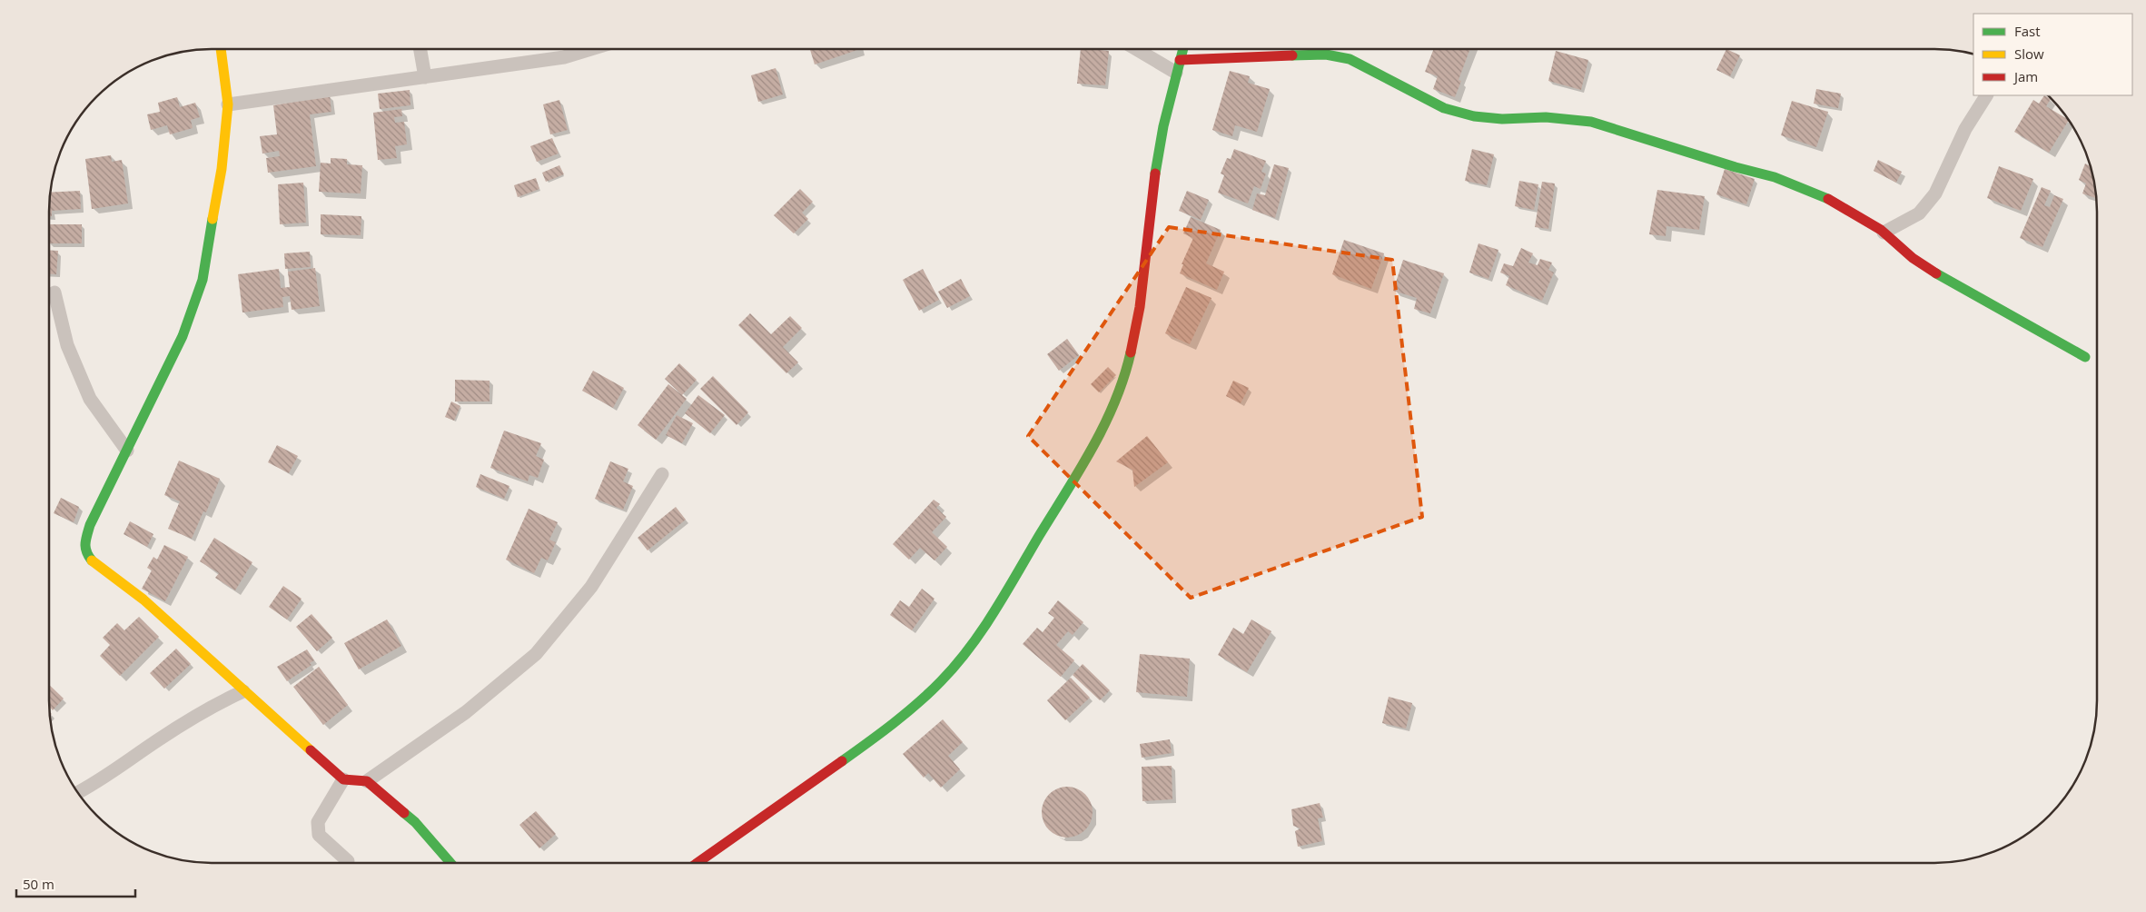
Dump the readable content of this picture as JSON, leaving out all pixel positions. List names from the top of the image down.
{
  "legend": ["Fast", "Slow", "Jam"],
  "scale_bar": "50 m"
}
